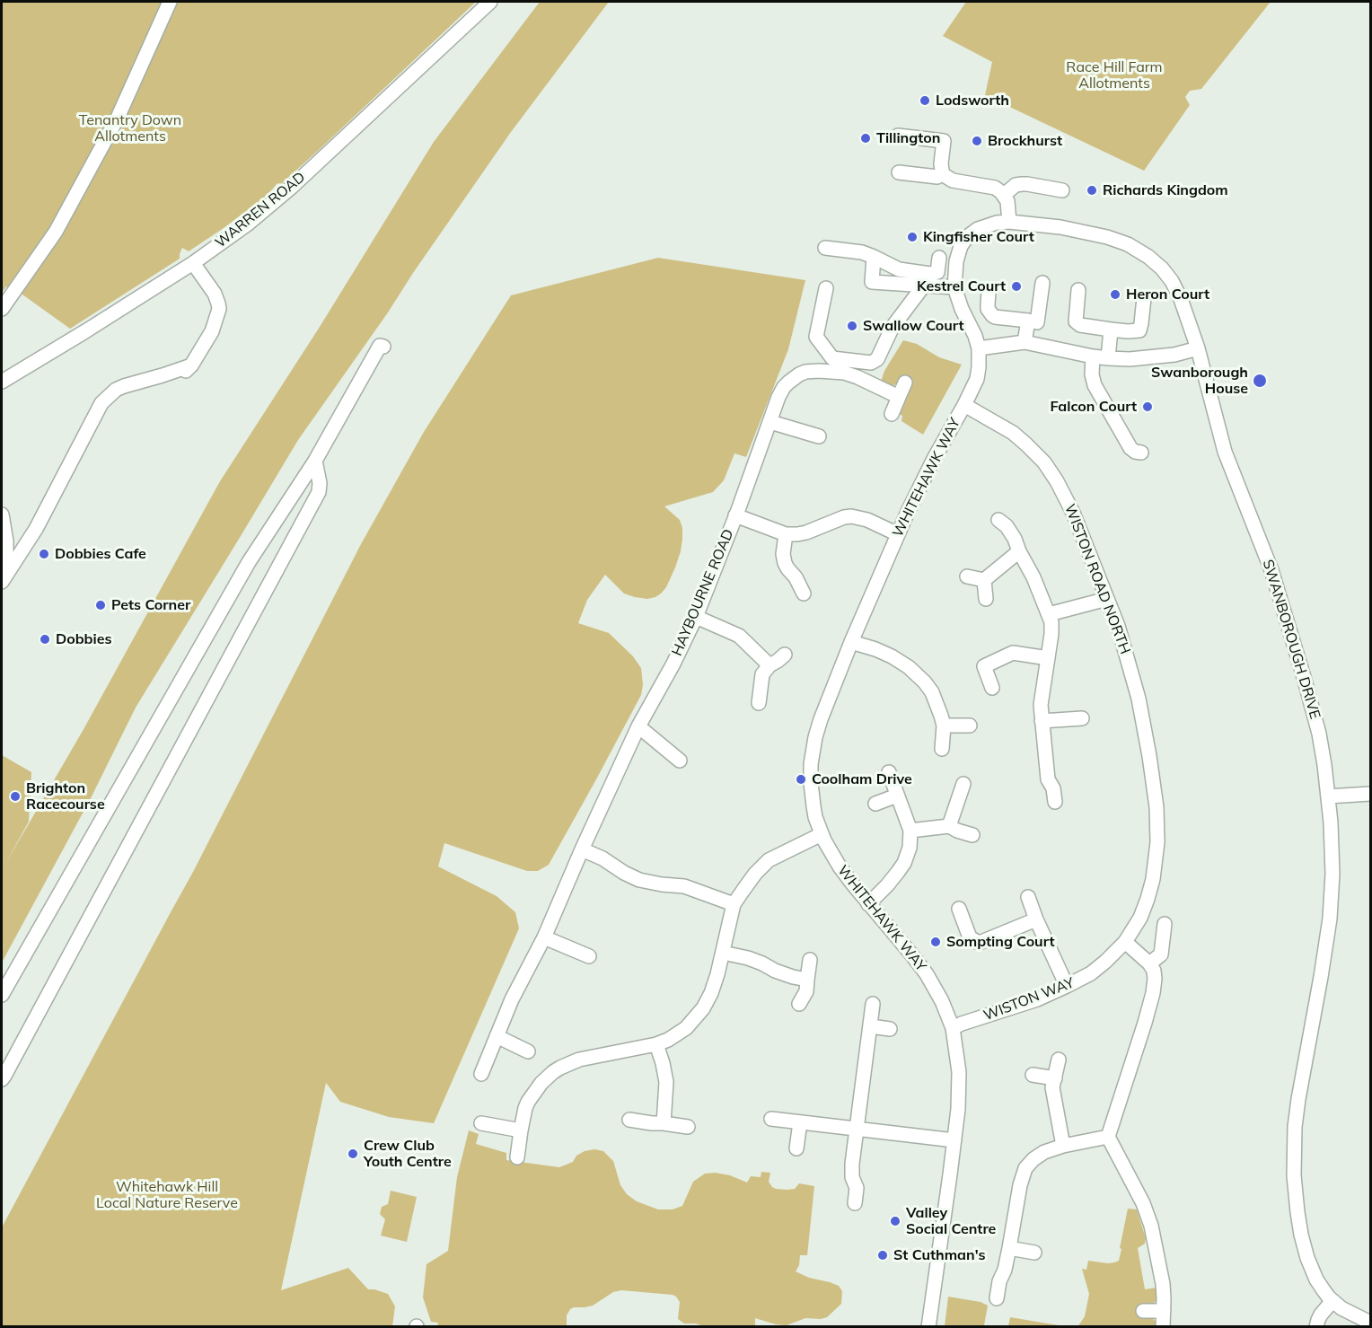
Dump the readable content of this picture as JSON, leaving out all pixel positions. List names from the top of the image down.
{
  "streets": {
    "street": [
      "WARREN ROAD",
      "WHITEHAWK WAY",
      "WISTON ROAD NORTH",
      "HAYBOURNE ROAD",
      "SWANBOROUGH DRIVE",
      "WISTON WAY"
    ]
  },
  "crossings": [
    ["WHITEHAWK WAY", "WISTON ROAD NORTH"],
    ["WHITEHAWK WAY", "HAYBOURNE ROAD"],
    ["WHITEHAWK WAY", "SWANBOROUGH DRIVE"],
    ["WHITEHAWK WAY", "WISTON WAY"],
    ["WISTON ROAD NORTH", "WISTON WAY"]
  ],
  "parks": ["Race Hill Farm Allotments", "Tenantry Down Allotments", "Whitehawk Hill Local Nature Reserve"],
  "places": [
    "Lodsworth",
    "Tillington",
    "Brockhurst",
    "Richards Kingdom",
    "Kingfisher Court",
    "Kestrel Court",
    "Heron Court",
    "Swallow Court",
    "Swanborough House",
    "Falcon Court",
    "Dobbies Cafe",
    "Pets Corner",
    "Dobbies",
    "Coolham Drive",
    "Brighton Racecourse",
    "Sompting Court",
    "Crew Club Youth Centre",
    "Valley Social Centre",
    "St Cuthman's"
  ]
}
